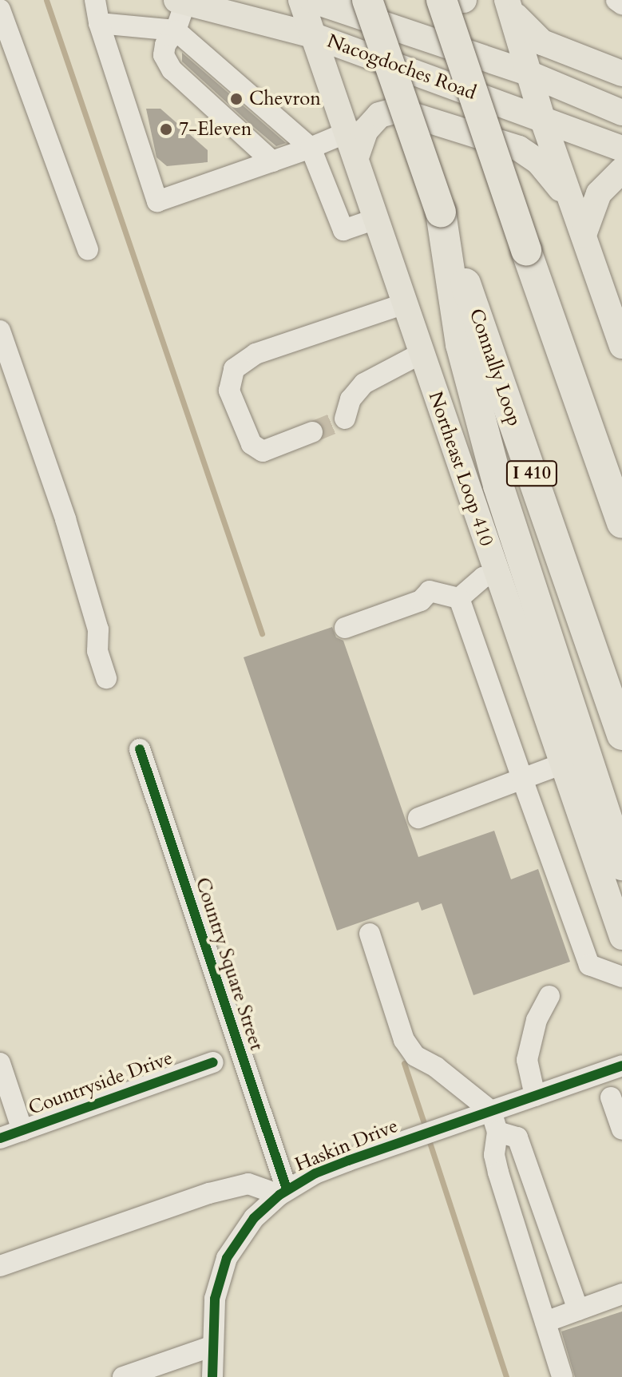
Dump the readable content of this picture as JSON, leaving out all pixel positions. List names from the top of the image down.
{
  "streets": {
    "highway": ["Connally Loop", "I 410"],
    "main road": ["Nacogdoches Road", "Northeast Loop 410"],
    "street": ["Country Square Street", "Countryside Drive", "Haskin Drive"]
  },
  "crossings": [
    ["Nacogdoches Road", "Northeast Loop 410"],
    ["Country Square Street", "Haskin Drive"]
  ],
  "places": ["Chevron", "7-Eleven"]
}
